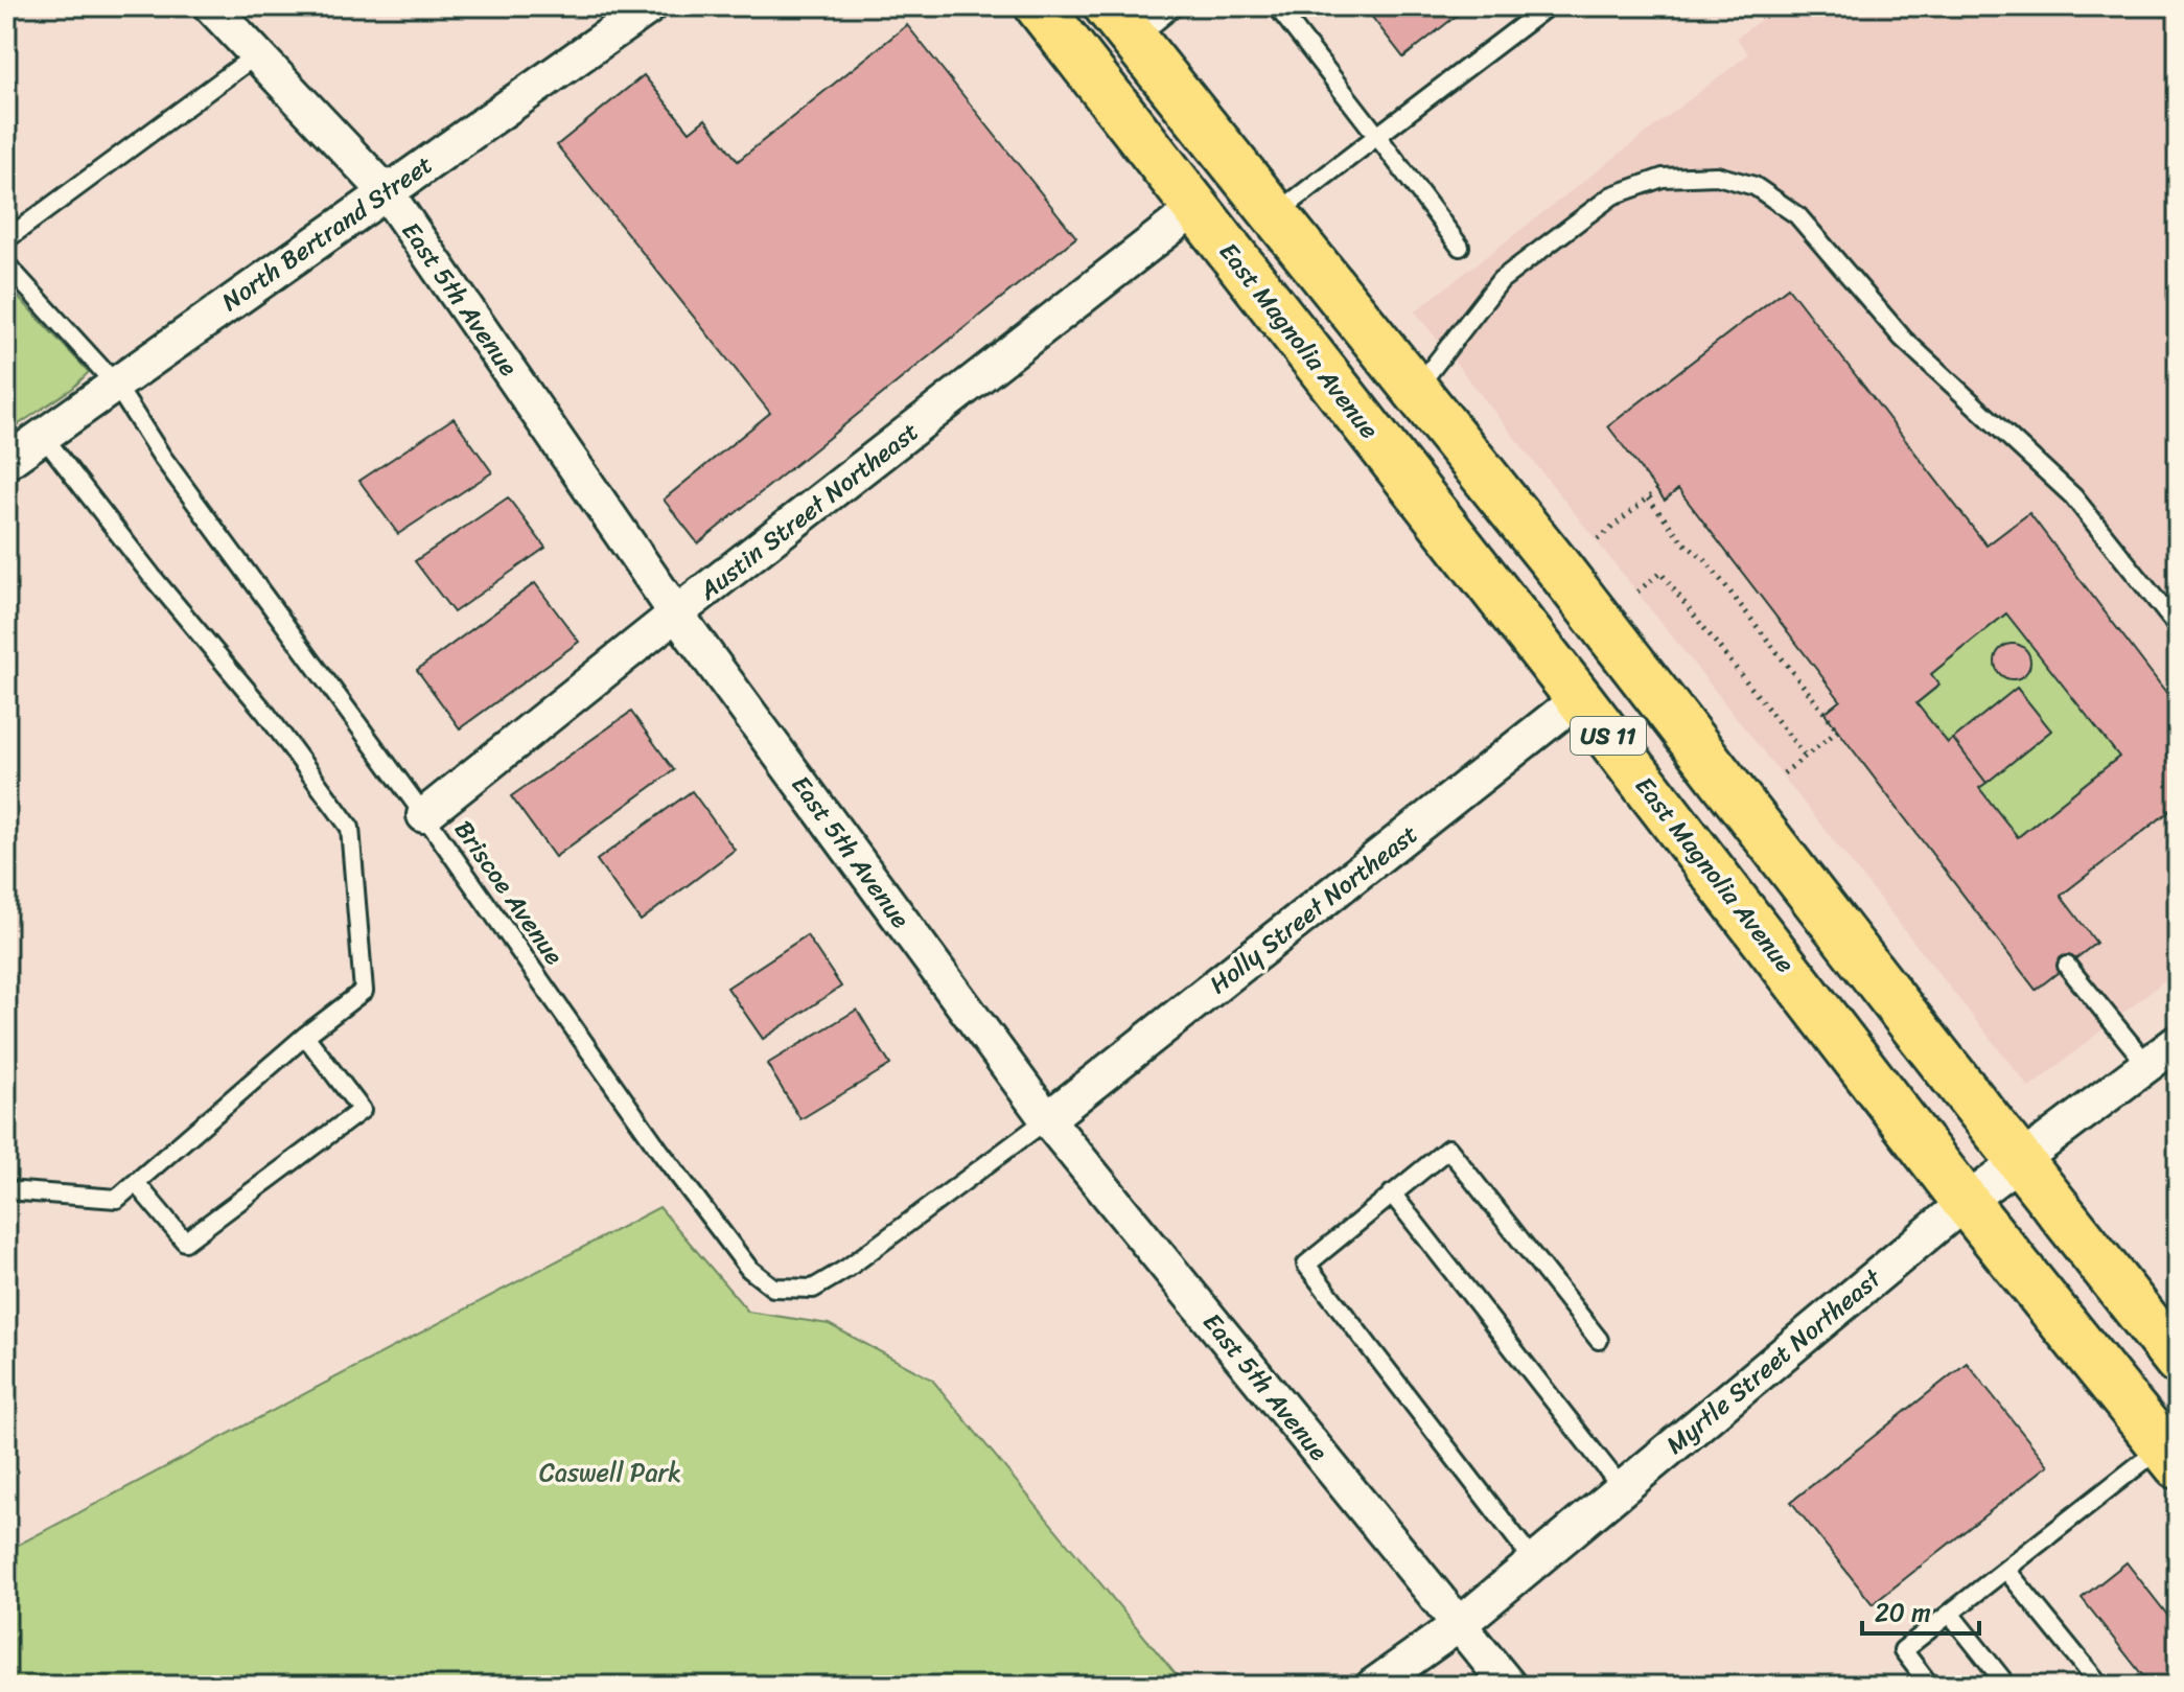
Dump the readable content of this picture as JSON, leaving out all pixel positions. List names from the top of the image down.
{
  "streets": {
    "main road": ["East Magnolia Avenue", "US 11"],
    "street": [
      "North Bertrand Street",
      "East 5th Avenue",
      "Austin Street Northeast",
      "Holly Street Northeast",
      "Myrtle Street Northeast"
    ],
    "lane": ["Briscoe Avenue"]
  },
  "crossings": [
    ["North Bertrand Street", "East 5th Avenue"],
    ["North Bertrand Street", "Briscoe Avenue"],
    ["East 5th Avenue", "Austin Street Northeast"],
    ["East 5th Avenue", "Briscoe Avenue"],
    ["East 5th Avenue", "Holly Street Northeast"],
    ["East 5th Avenue", "Myrtle Street Northeast"],
    ["East Magnolia Avenue", "Austin Street Northeast"],
    ["East Magnolia Avenue", "Holly Street Northeast"],
    ["East Magnolia Avenue", "Myrtle Street Northeast"],
    ["Austin Street Northeast", "Briscoe Avenue"],
    ["Briscoe Avenue", "Holly Street Northeast"]
  ],
  "parks": ["Caswell Park"],
  "scale_bar": "20 m"
}
